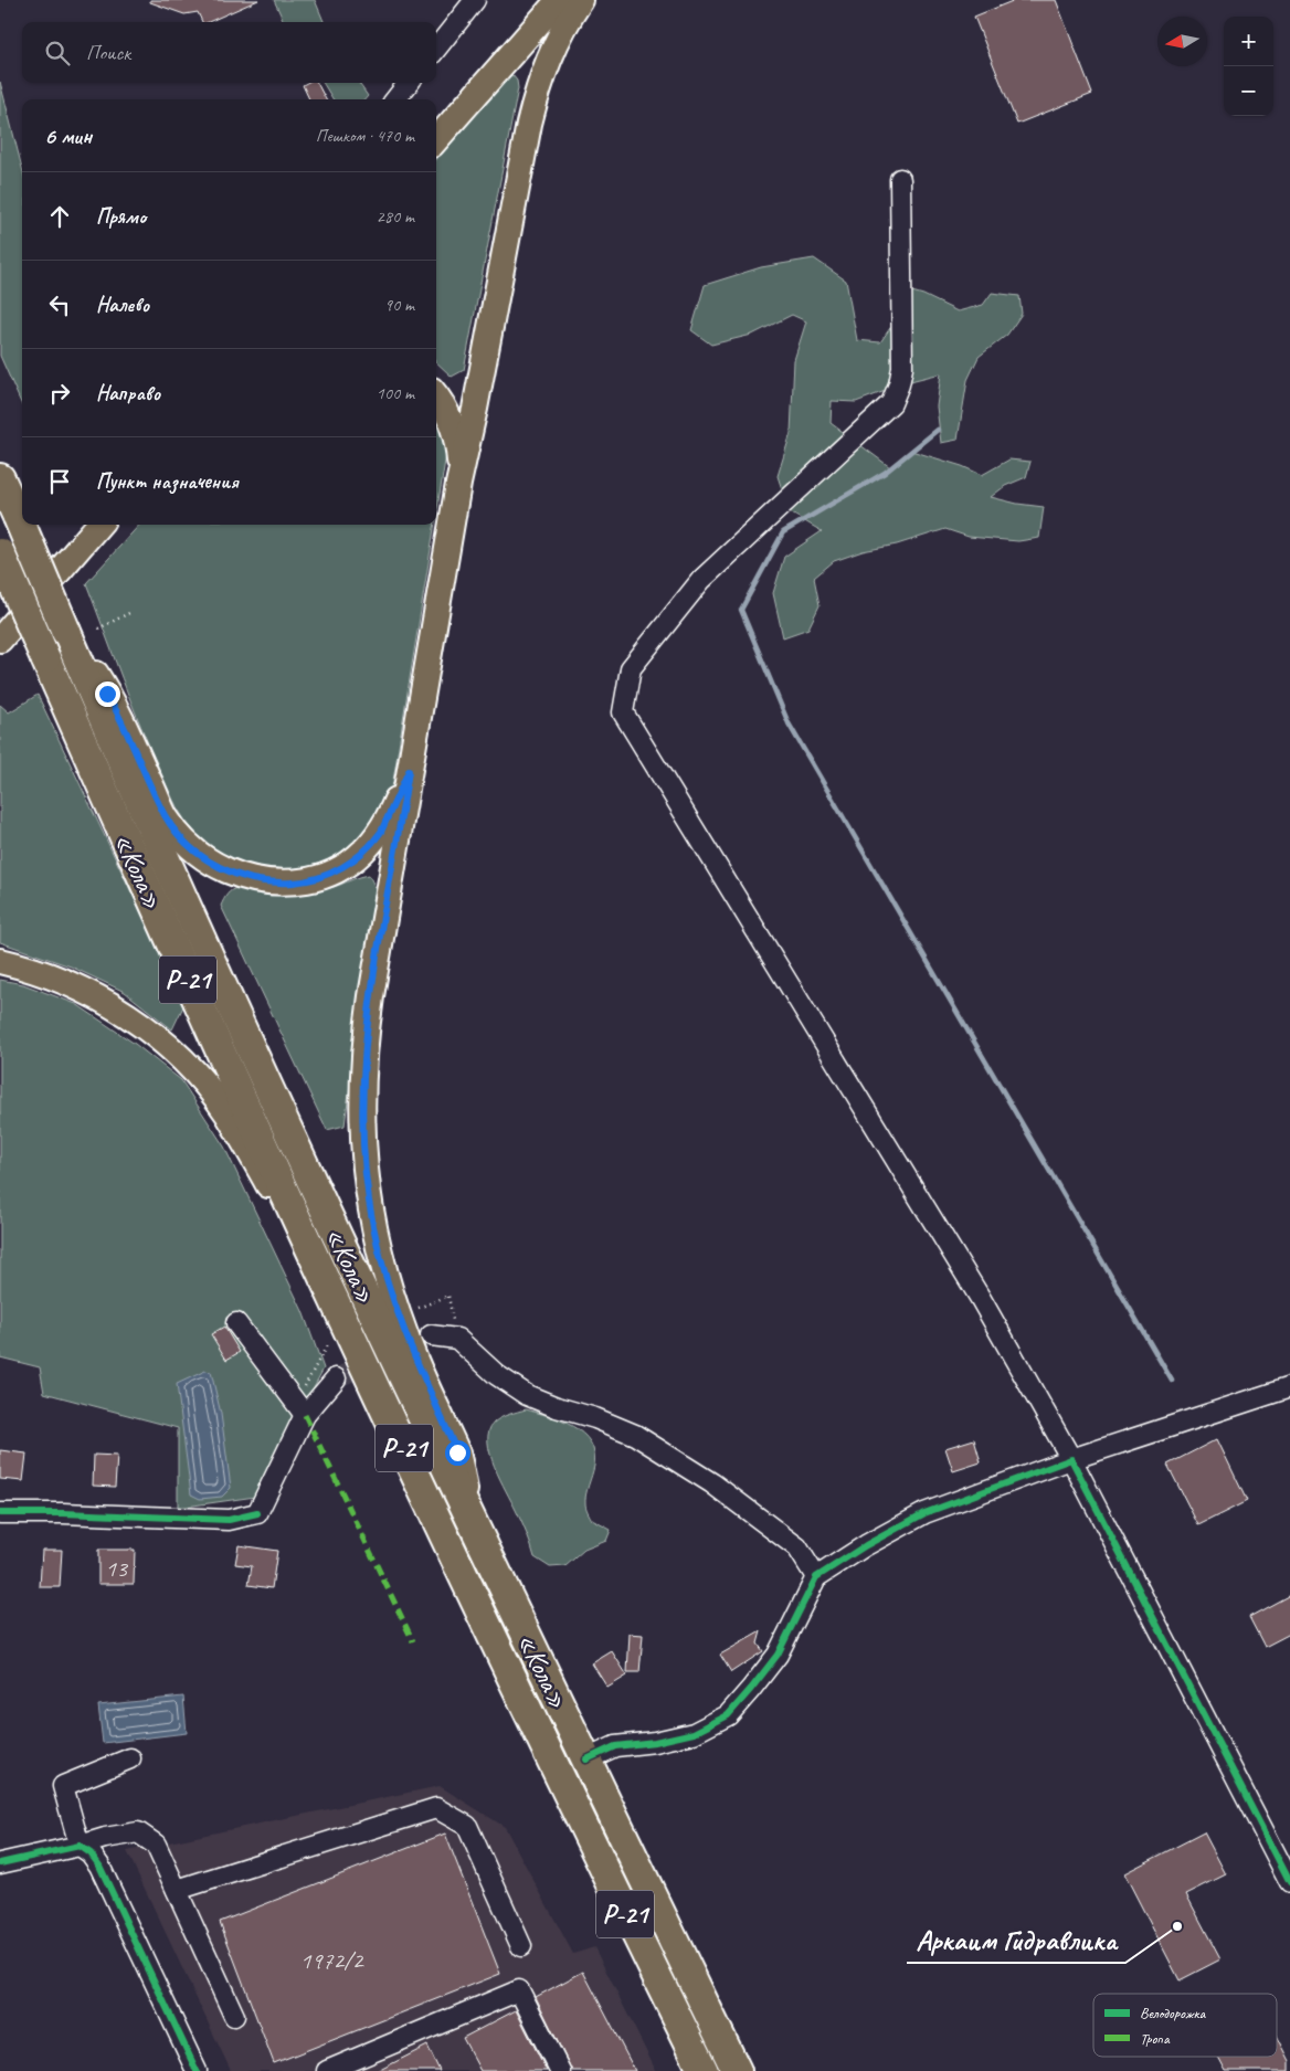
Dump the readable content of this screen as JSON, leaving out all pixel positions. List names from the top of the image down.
{
  "streets": {
    "highway": ["«Кола»", "Р-21"]
  },
  "crossings": [
    ["«Кола»", "Р-21"]
  ],
  "places": ["Аркаим Гидравлика"],
  "house_numbers": ["13", "1972/2"],
  "legend": ["Велодорожка", "Тропа"],
  "north": "left",
  "page": {
    "map_buttons": ["+", "−"],
    "search": "Поиск",
    "heading": ["6 мин", "Пешком · 470 m"],
    "list": [
      ["Прямо", "280 m"],
      ["Налево", "90 m"],
      ["Направо", "100 m"],
      "Пункт назначения"
    ]
  }
}
